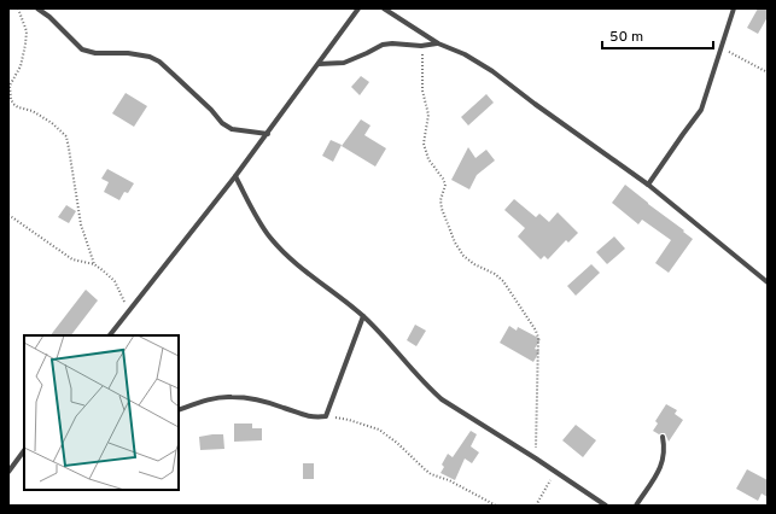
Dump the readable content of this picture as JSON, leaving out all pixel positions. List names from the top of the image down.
{
  "scale_bar": "50 m"
}
